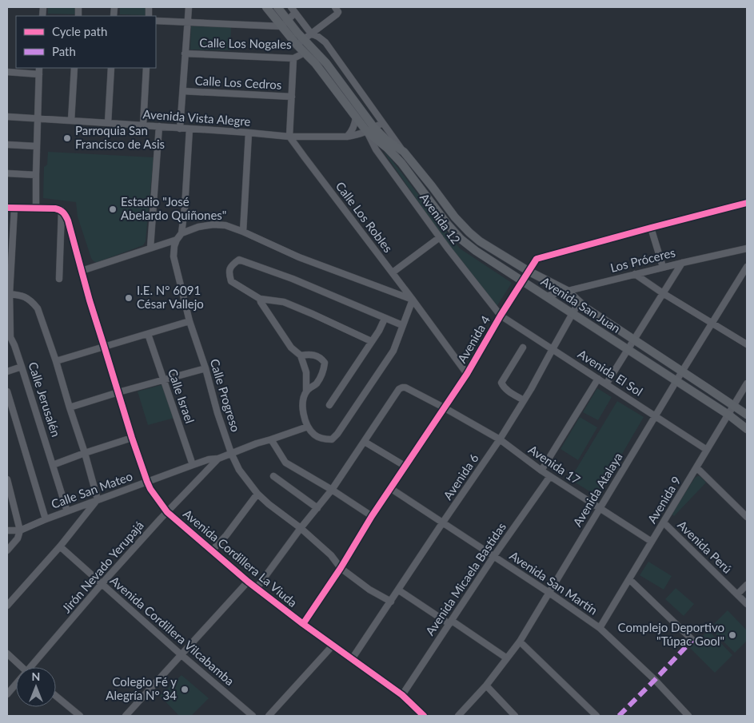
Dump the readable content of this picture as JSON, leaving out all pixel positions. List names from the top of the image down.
{
  "streets": {
    "main road": ["Avenida San Juan"],
    "street": [
      "Calle Los Nogales",
      "Calle Los Cedros",
      "Avenida Vista Alegre",
      "Calle Los Robles",
      "Avenida 12",
      "Los Próceres",
      "Avenida 4",
      "Avenida El Sol",
      "Calle Progreso",
      "Calle Israel",
      "Calle Jerusalén",
      "Avenida 17",
      "Avenida 6",
      "Avenida Atalaya",
      "Calle San Mateo",
      "Avenida 9",
      "Avenida Perú",
      "Avenida Cordillera La Viuda",
      "Jirón Nevado Yerupajá",
      "Avenida Micaela Bastidas",
      "Avenida San Martín",
      "Avenida Cordillera Vilcabamba"
    ]
  },
  "crossings": [
    ["Avenida Vista Alegre", "Calle Los Robles"],
    ["Avenida Vista Alegre", "Avenida 12"],
    ["Avenida Vista Alegre", "Avenida San Juan"],
    ["Avenida Vista Alegre", "Calle Progreso"],
    ["Calle Los Robles", "Avenida 4"],
    ["Avenida 12", "Avenida San Juan"],
    ["Avenida 12", "Avenida 4"],
    ["Avenida 12", "Avenida El Sol"],
    ["Los Próceres", "Avenida San Juan"],
    ["Avenida San Juan", "Avenida 4"],
    ["Avenida San Juan", "Avenida 6"],
    ["Avenida San Juan", "Avenida Atalaya"],
    ["Avenida San Juan", "Avenida 9"],
    ["Avenida 4", "Avenida El Sol"],
    ["Avenida 4", "Calle Progreso"],
    ["Avenida 4", "Avenida 17"],
    ["Avenida 4", "Avenida Cordillera La Viuda"],
    ["Avenida 4", "Avenida San Martín"],
    ["Avenida El Sol", "Avenida 6"],
    ["Avenida El Sol", "Avenida Atalaya"],
    ["Avenida El Sol", "Avenida 9"],
    ["Calle Progreso", "Avenida 6"],
    ["Calle Progreso", "Calle San Mateo"],
    ["Calle Israel", "Calle San Mateo"],
    ["Calle Jerusalén", "Calle San Mateo"],
    ["Avenida 17", "Avenida 6"],
    ["Avenida 17", "Avenida Atalaya"],
    ["Avenida 17", "Avenida 9"],
    ["Avenida 17", "Avenida Micaela Bastidas"],
    ["Avenida 6", "Avenida Cordillera La Viuda"],
    ["Avenida 6", "Avenida San Martín"],
    ["Avenida Atalaya", "Avenida San Martín"],
    ["Calle San Mateo", "Avenida Cordillera La Viuda"],
    ["Calle San Mateo", "Jirón Nevado Yerupajá"],
    ["Avenida 9", "Avenida Perú"],
    ["Avenida 9", "Avenida San Martín"],
    ["Avenida Cordillera La Viuda", "Jirón Nevado Yerupajá"],
    ["Avenida Cordillera La Viuda", "Avenida Micaela Bastidas"],
    ["Jirón Nevado Yerupajá", "Avenida Cordillera Vilcabamba"],
    ["Avenida Micaela Bastidas", "Avenida San Martín"]
  ],
  "places": [
    "Parroquia San Francisco de Asis",
    "Estadio \"José Abelardo Quiñones\"",
    "I.E. N° 6091 César Vallejo",
    "Complejo Deportivo \"Túpac Gool\"",
    "Colegio Fé y Alegría N° 34"
  ],
  "legend": ["Cycle path", "Path"],
  "north": "top"
}
